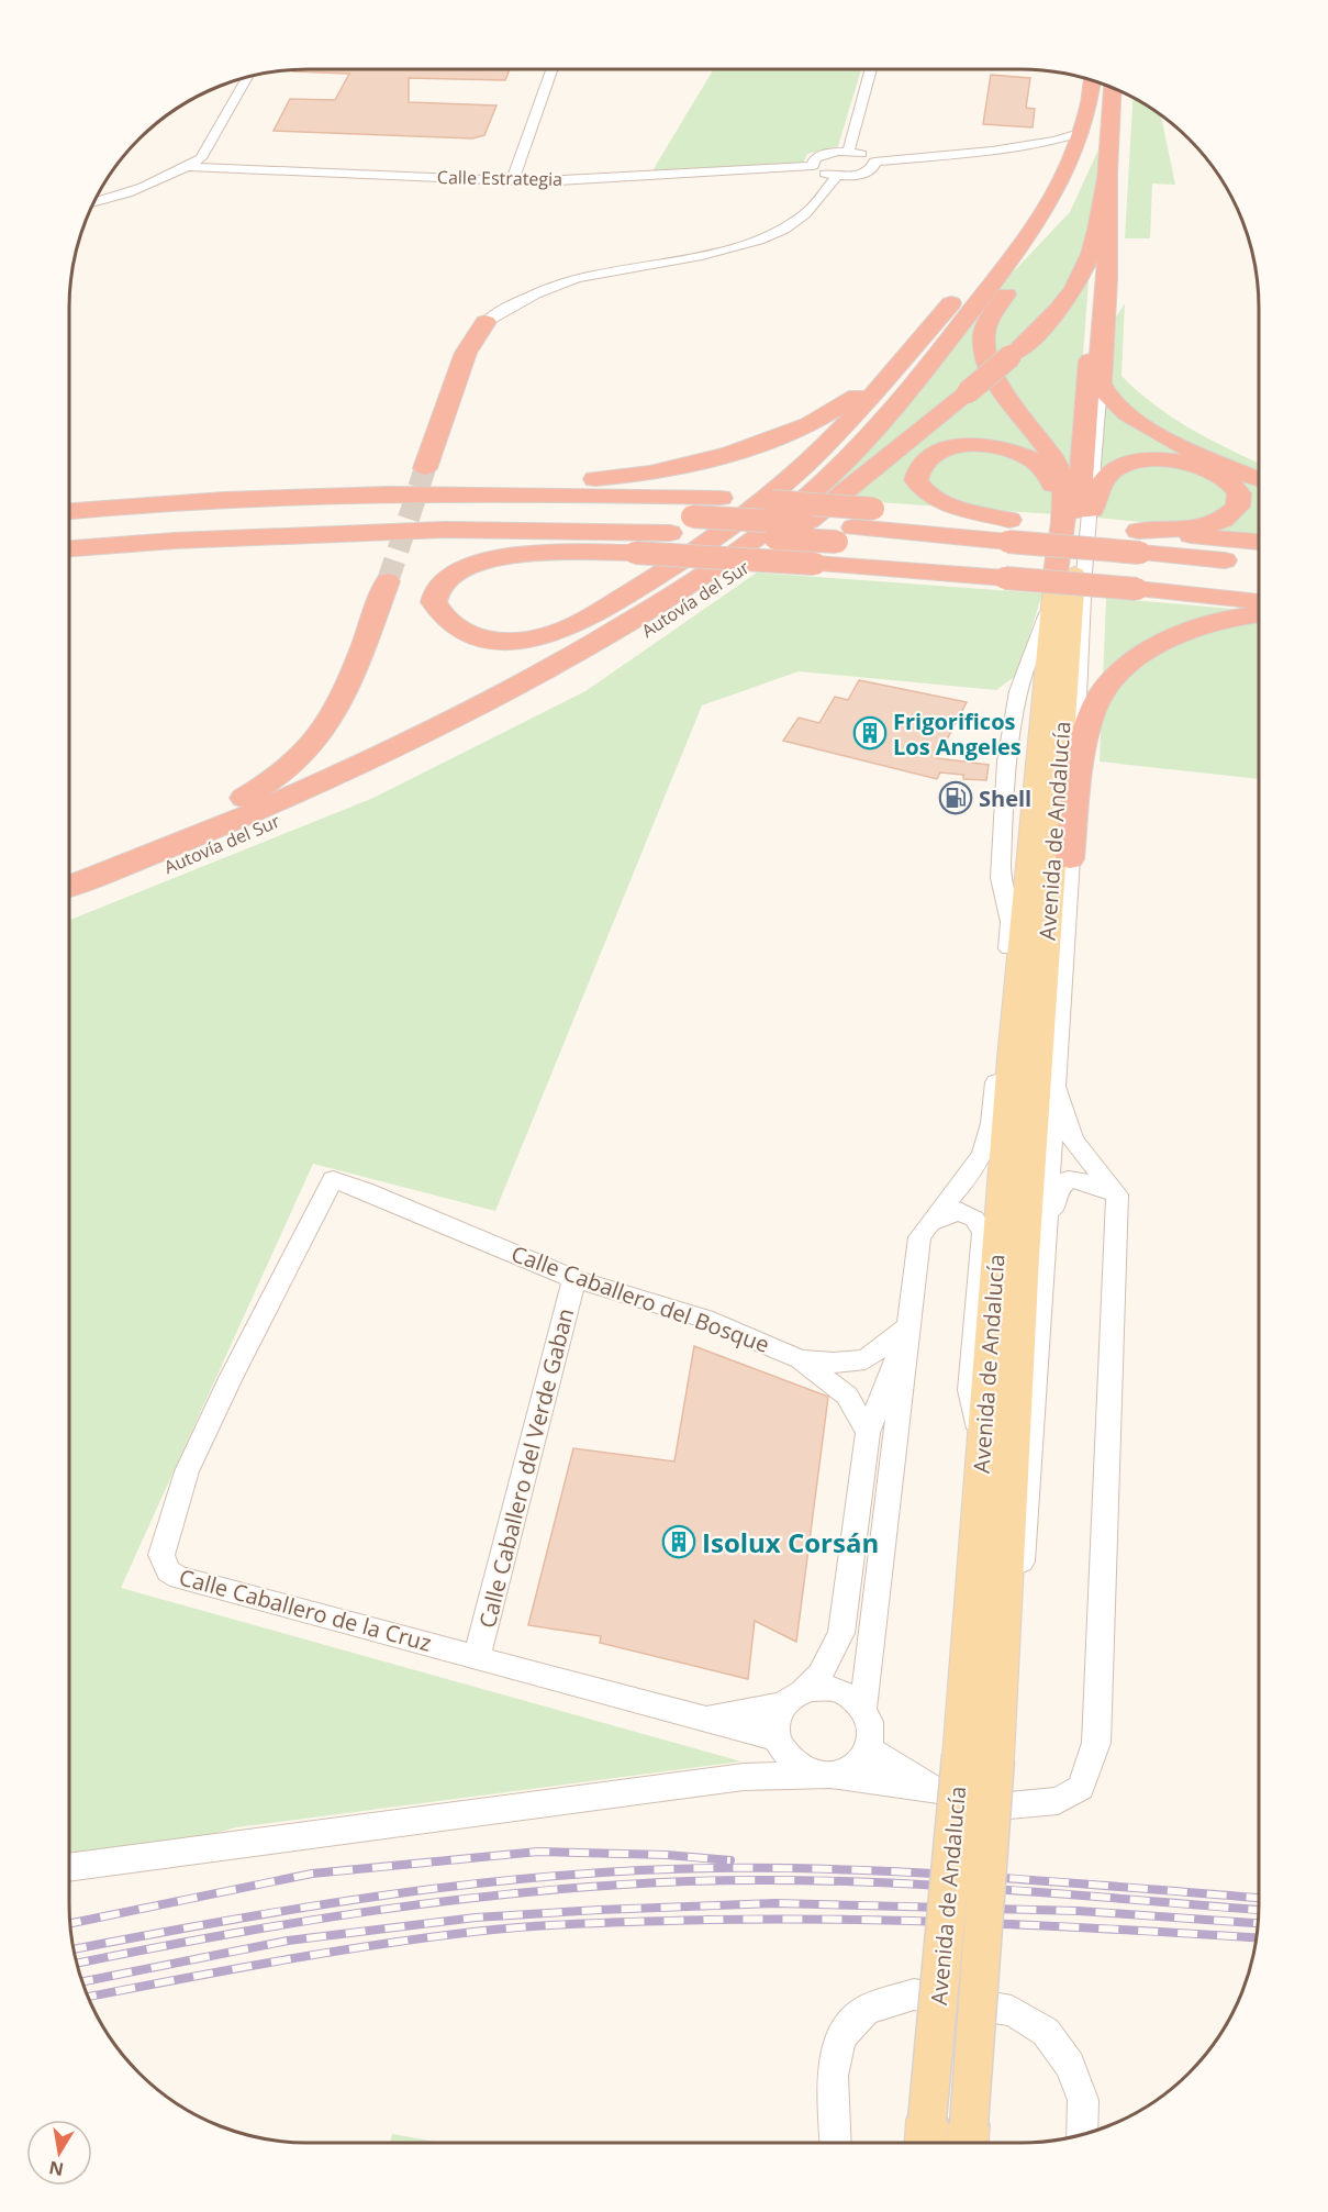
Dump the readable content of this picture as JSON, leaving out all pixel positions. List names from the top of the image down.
{
  "streets": {
    "highway": ["Autovía del Sur"],
    "main road": ["Avenida de Andalucía"],
    "street": [
      "Calle Estrategia",
      "Calle Caballero del Bosque",
      "Calle Caballero del Verde Gaban",
      "Calle Caballero de la Cruz"
    ]
  },
  "crossings": [
    ["Calle Caballero del Bosque", "Calle Caballero del Verde Gaban"],
    ["Calle Caballero del Bosque", "Calle Caballero de la Cruz"],
    ["Calle Caballero del Verde Gaban", "Calle Caballero de la Cruz"]
  ],
  "places": {
    "building": ["Frigorificos Los Angeles", "Isolux Corsán"],
    "fuel station": ["Shell"]
  },
  "north": "bottom"
}
